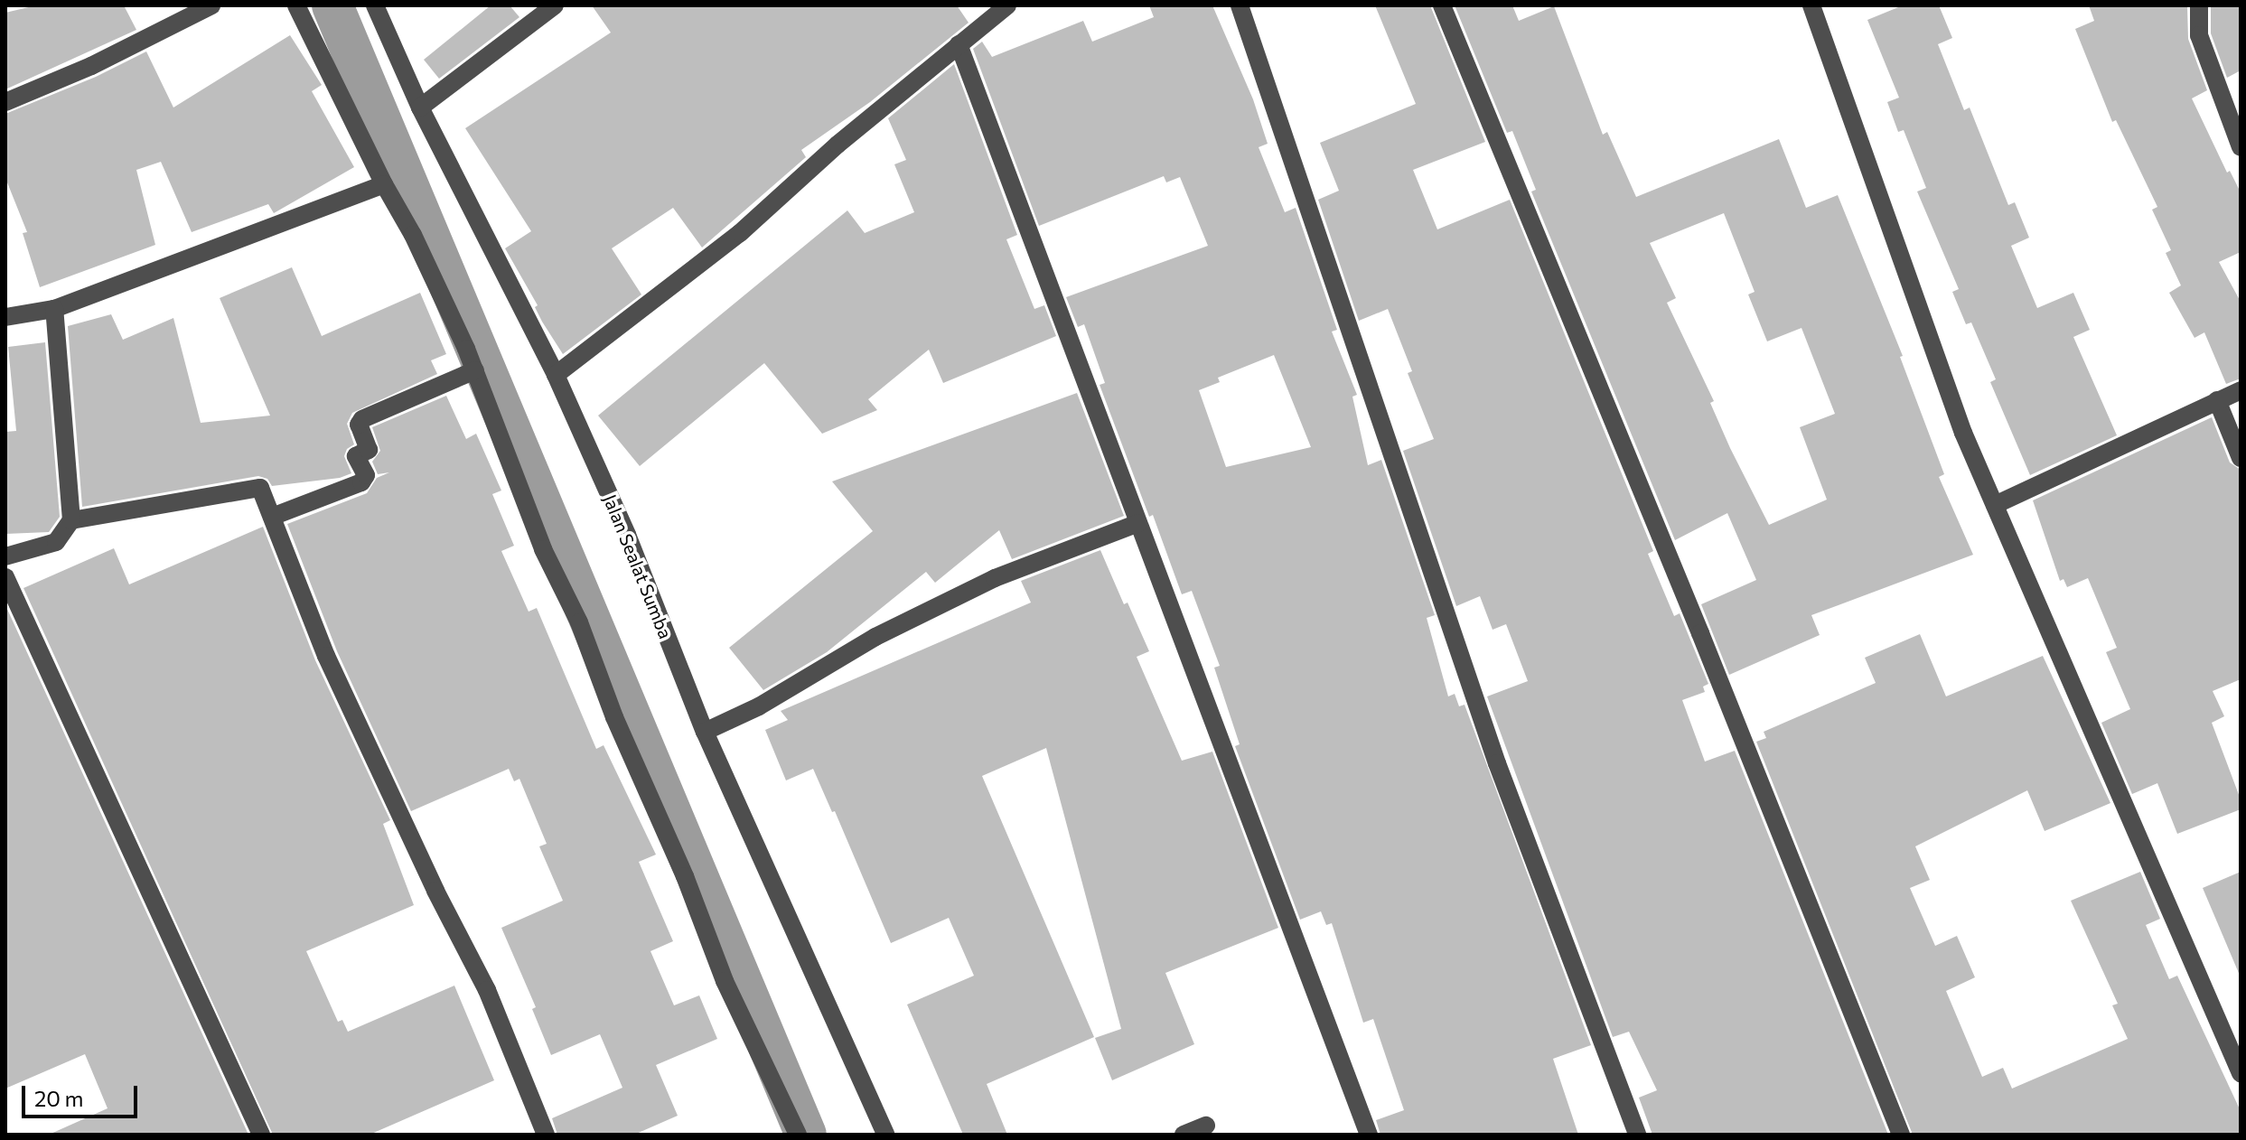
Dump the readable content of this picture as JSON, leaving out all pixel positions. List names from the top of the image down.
{
  "streets": {
    "street": ["Jalan Sealat Sumba"]
  },
  "scale_bar": "20 m"
}
